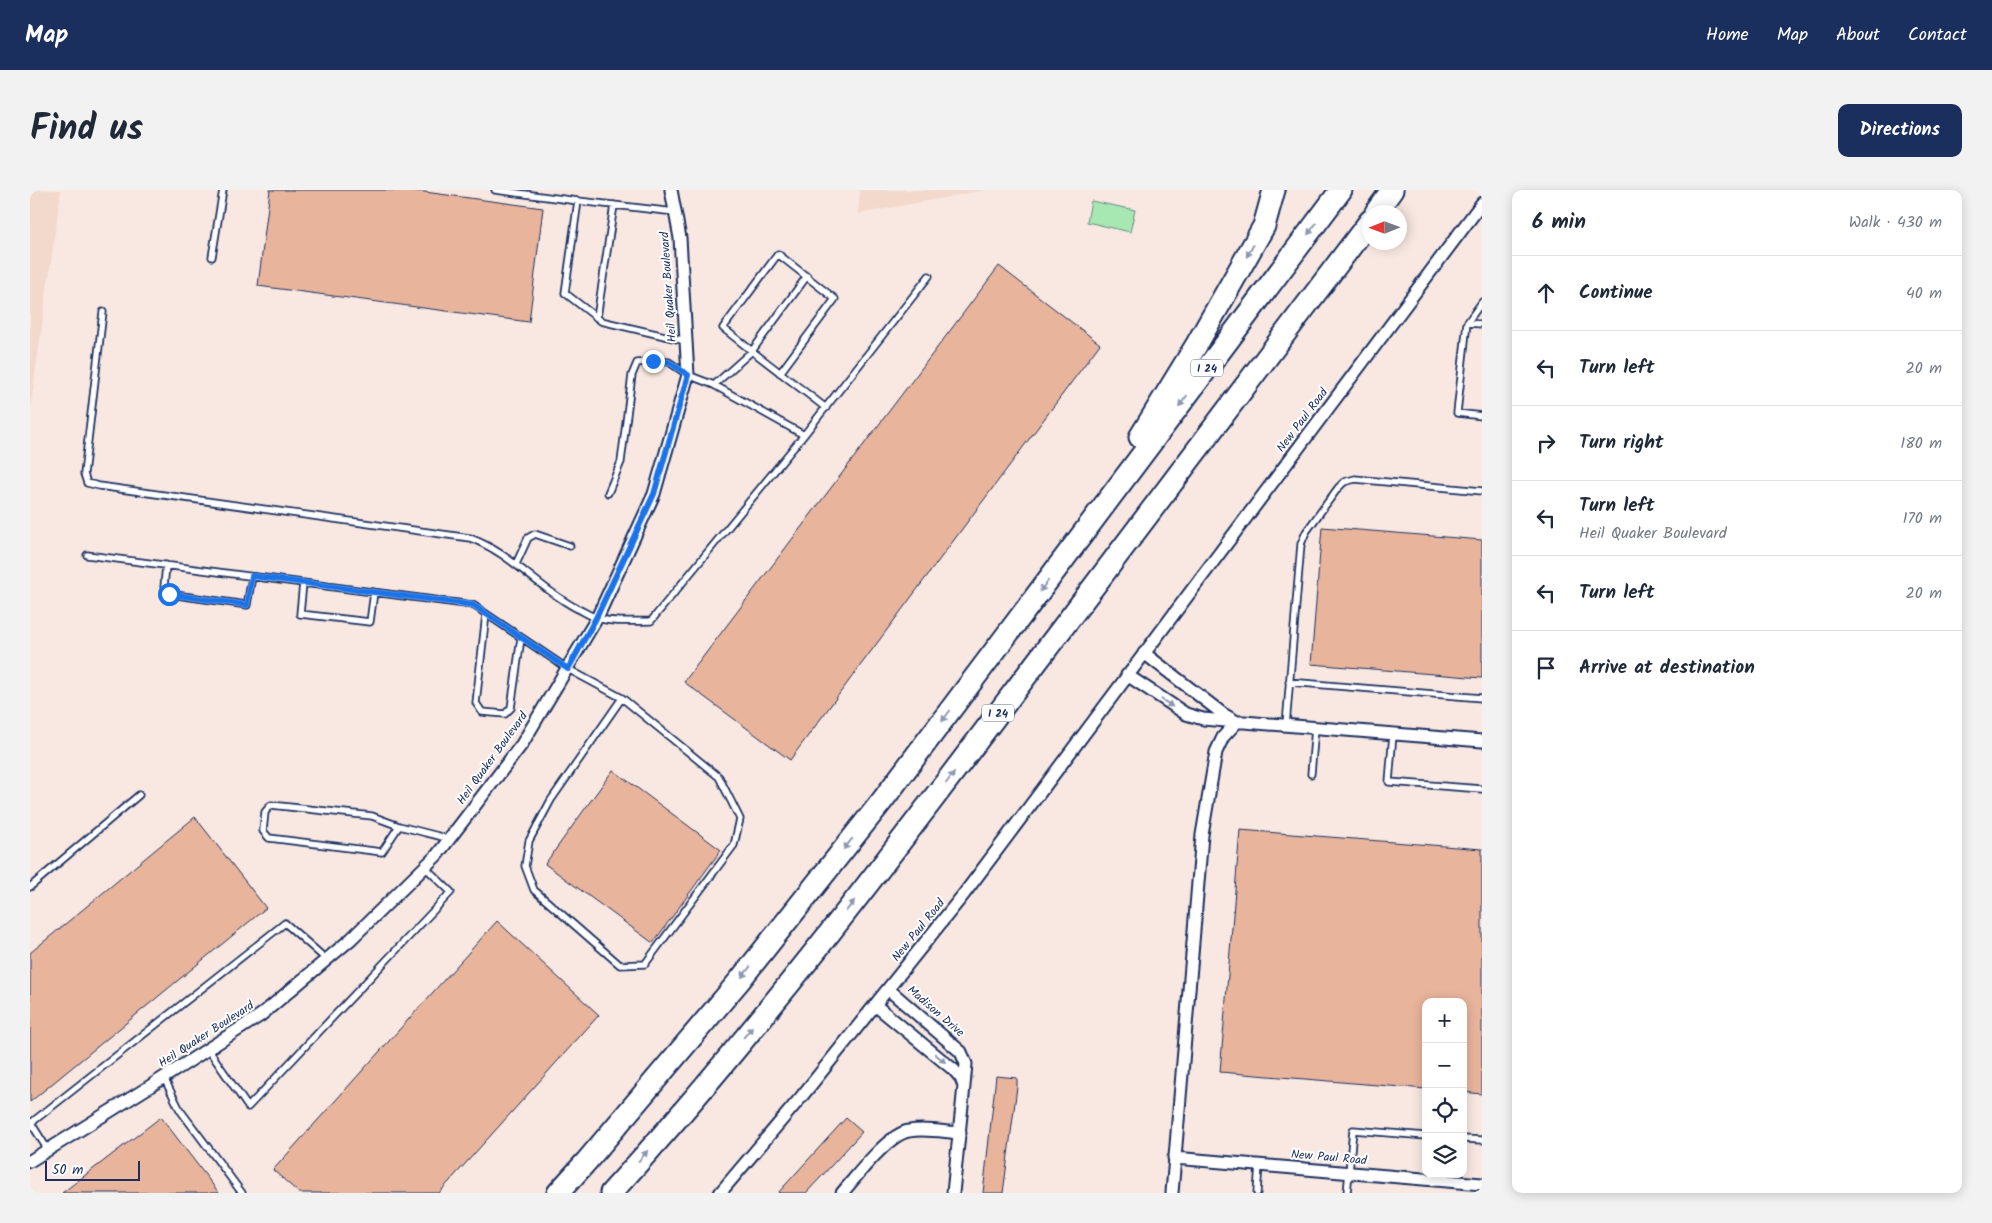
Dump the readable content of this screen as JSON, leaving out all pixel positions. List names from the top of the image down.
{
  "streets": {
    "highway": ["I 24"],
    "street": ["Heil Quaker Boulevard", "New Paul Road", "Madison Drive"]
  },
  "crossings": [
    ["New Paul Road", "Madison Drive"]
  ],
  "scale_bar": "50 m",
  "north": "left",
  "page": {
    "header": "Map",
    "nav": [
      "Home",
      "Map",
      "About",
      "Contact"
    ],
    "title": "Find us",
    "buttons": "Directions",
    "heading": ["6 min", "Walk · 430 m"],
    "list": [
      ["Continue", "40 m"],
      ["Turn left", "20 m"],
      ["Turn right", "180 m"],
      ["Turn left", "Heil Quaker Boulevard", "170 m"],
      ["Turn left", "20 m"],
      "Arrive at destination"
    ],
    "map_buttons": ["+", "−"],
    "scale": "50 m"
  }
}
